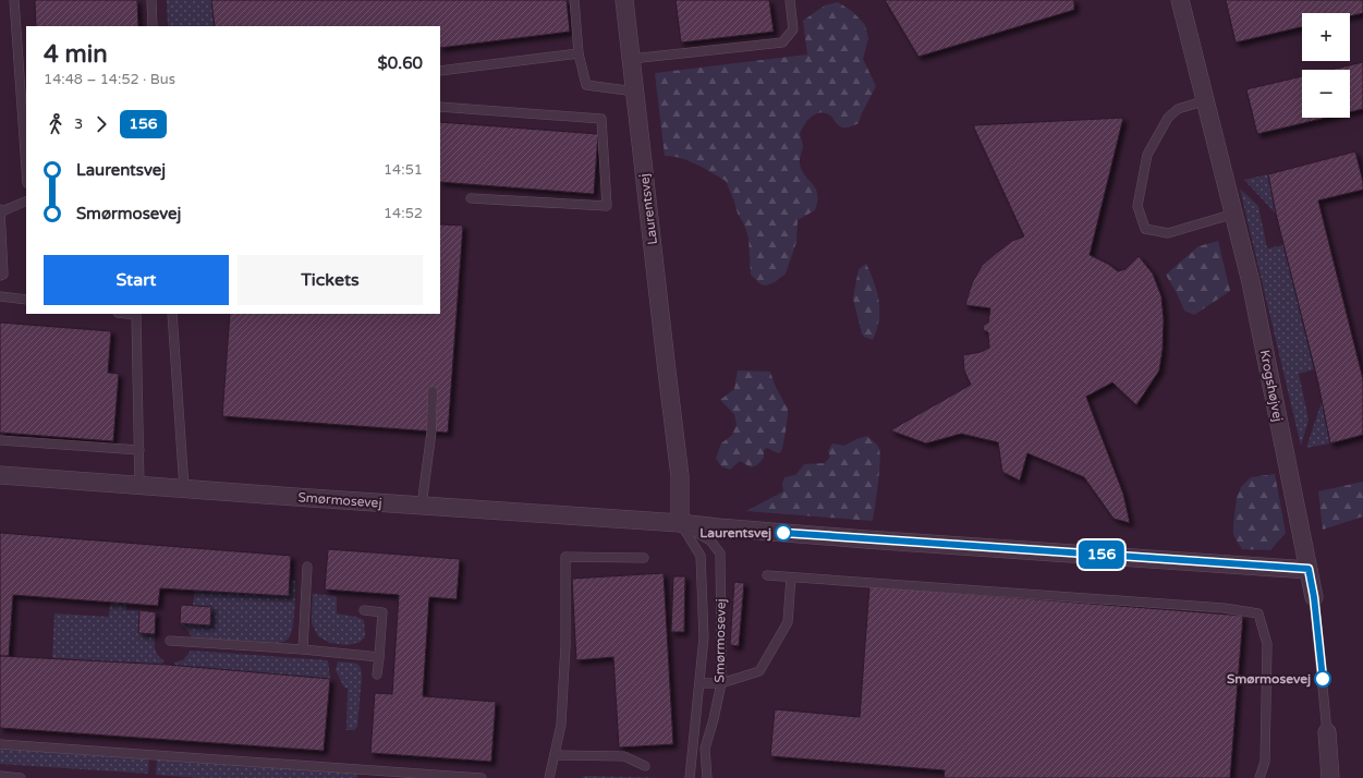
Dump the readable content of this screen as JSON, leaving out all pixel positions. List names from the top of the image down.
{
  "streets": {
    "street": ["Laurentsvej", "Krogshøjvej", "Smørmosevej"]
  },
  "crossings": [
    ["Laurentsvej", "Smørmosevej"],
    ["Krogshøjvej", "Smørmosevej"]
  ],
  "places": ["Laurentsvej", "Smørmosevej"],
  "lines": ["bus line 156"],
  "page": {
    "on_map": "156",
    "map_buttons": ["+", "−"],
    "heading": ["4 min", "14:48 – 14:52 · Bus", "$0.60"],
    "legs": ["3", "156"],
    "list": [
      {
        "name": "Laurentsvej",
        "value": "14:51"
      },
      {
        "name": "Smørmosevej",
        "value": "14:52"
      }
    ],
    "buttons": ["Start", "Tickets"]
  }
}
